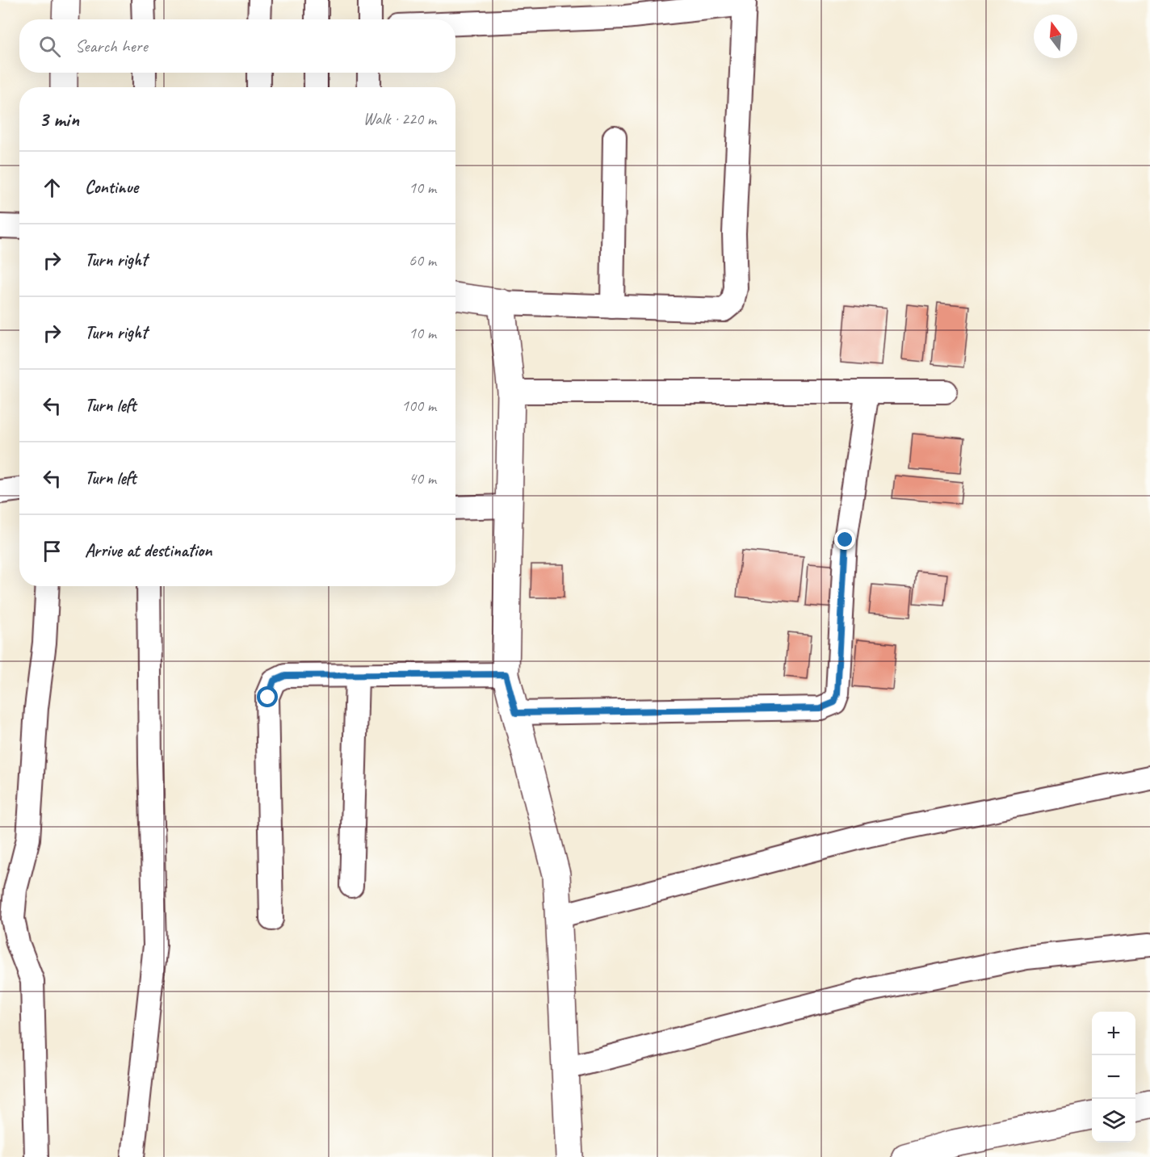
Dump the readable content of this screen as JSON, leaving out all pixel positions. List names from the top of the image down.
{
  "north": "top",
  "page": {
    "search": "Search here",
    "heading": ["3 min", "Walk · 220 m"],
    "list": [
      ["Continue", "10 m"],
      ["Turn right", "60 m"],
      ["Turn right", "10 m"],
      ["Turn left", "100 m"],
      ["Turn left", "40 m"],
      "Arrive at destination"
    ],
    "map_buttons": ["+", "−"]
  }
}
